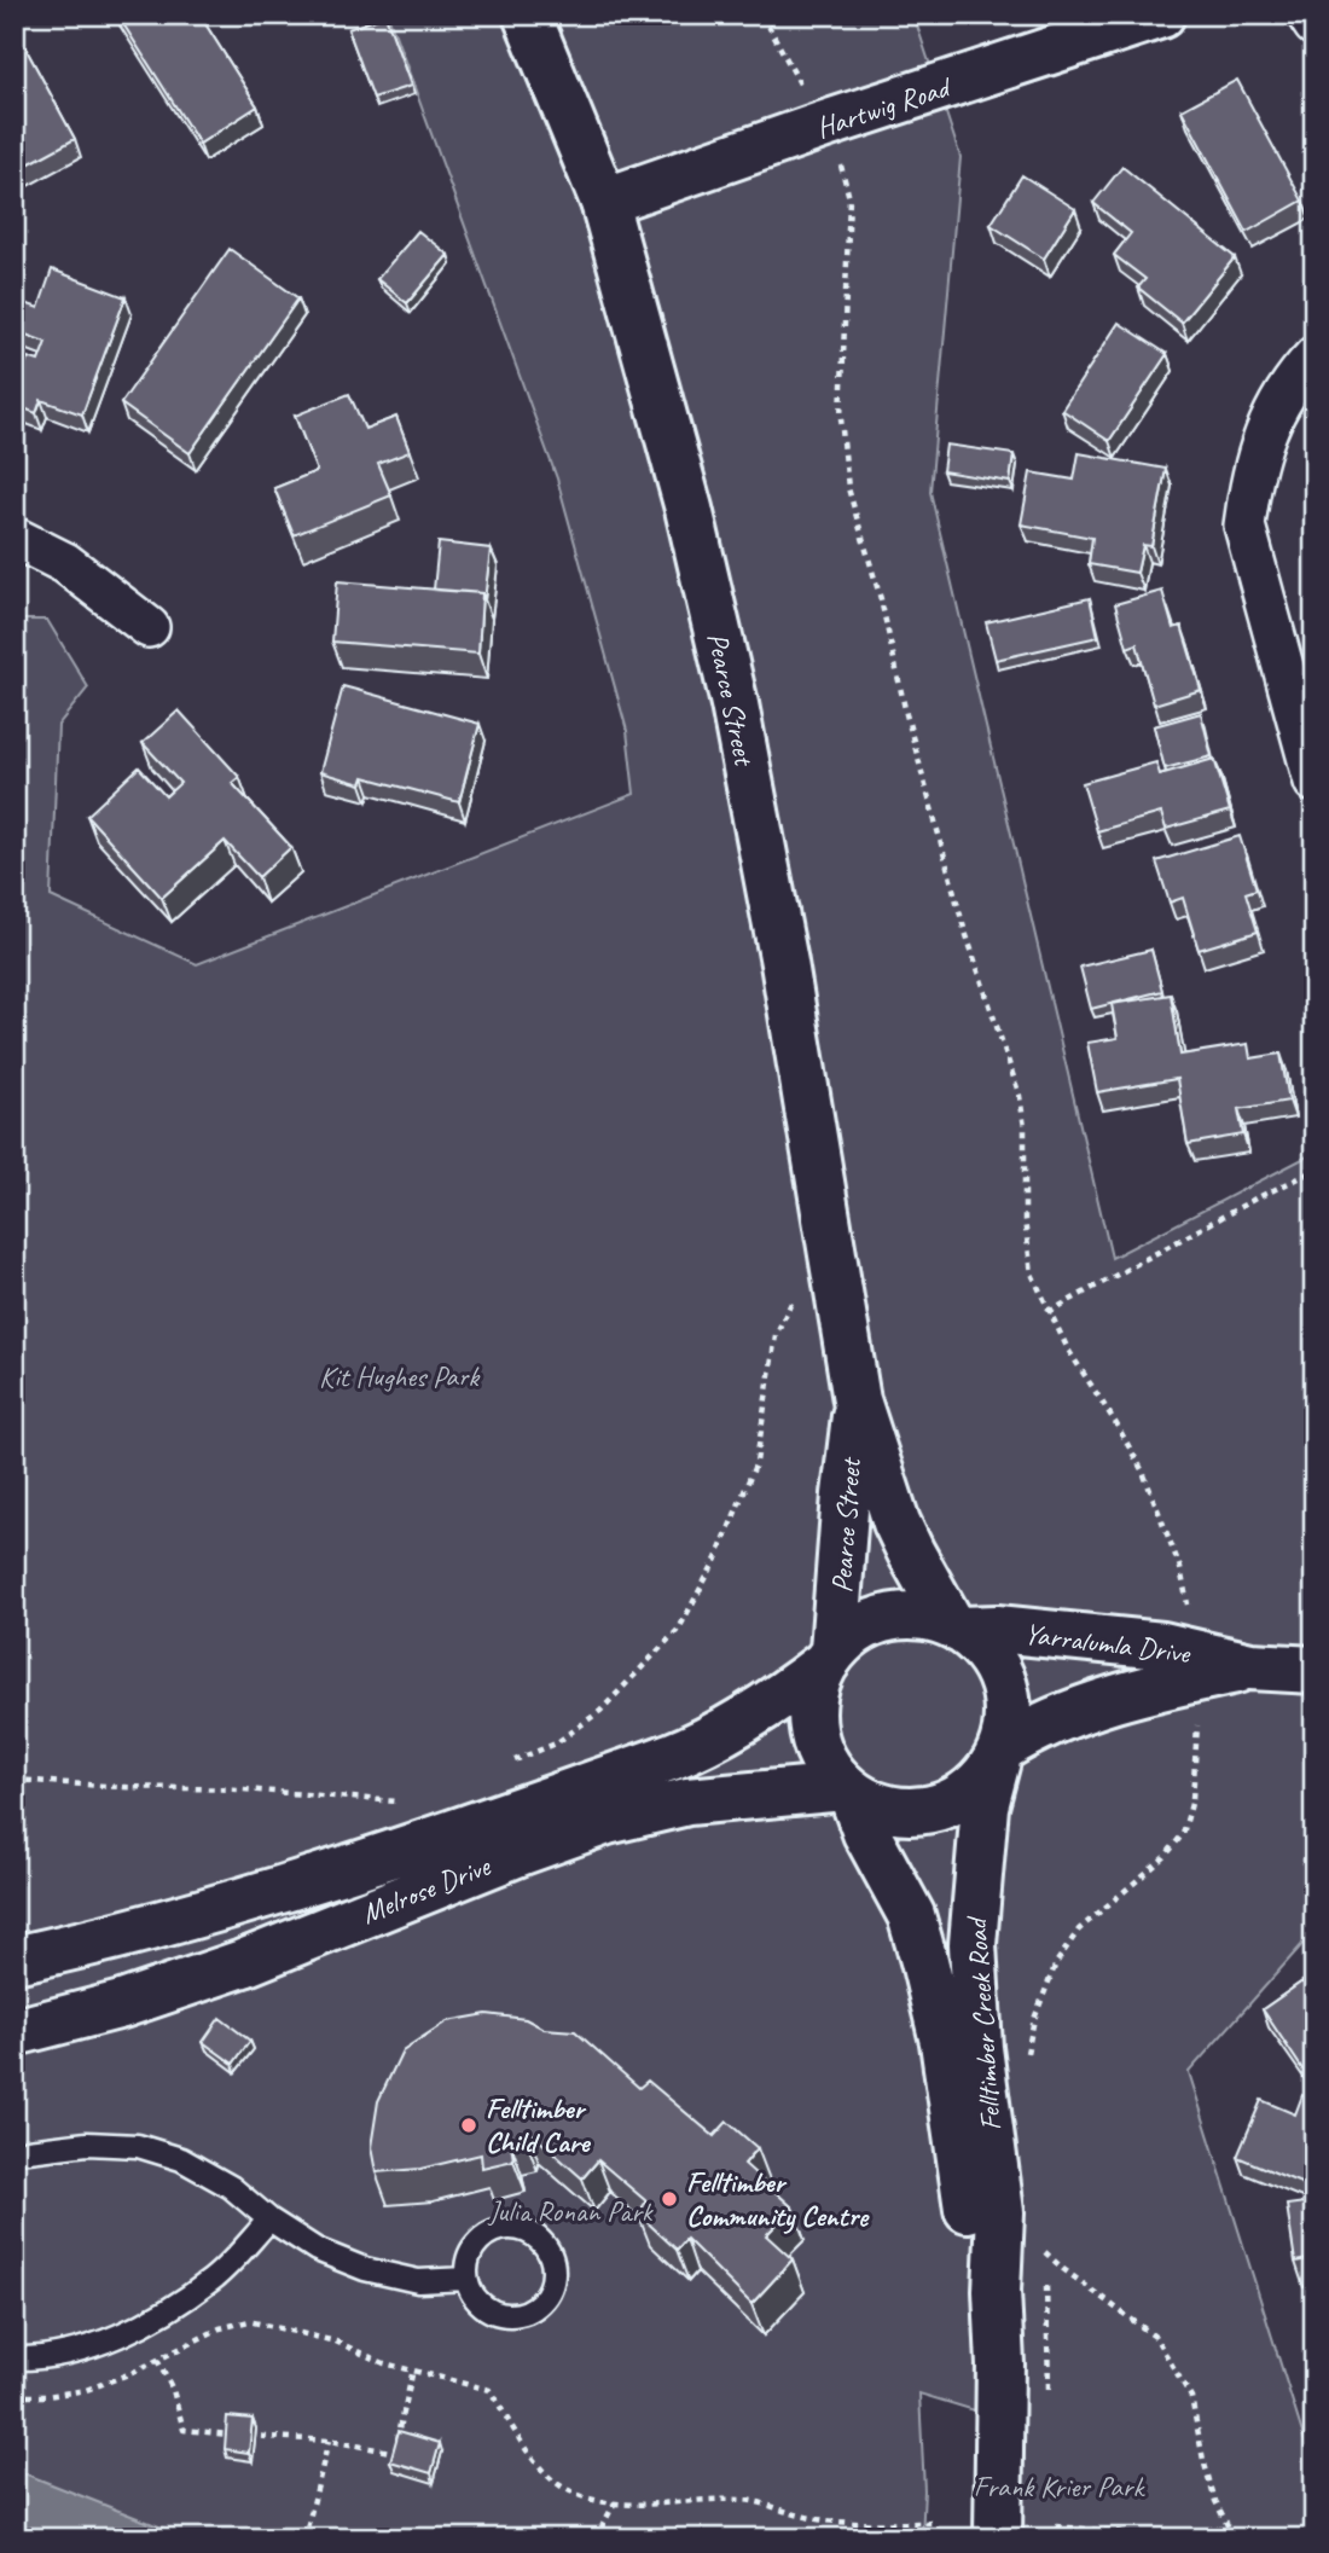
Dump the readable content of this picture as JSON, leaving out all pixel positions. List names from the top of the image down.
{
  "streets": {
    "main road": [
      "Hartwig Road",
      "Pearce Street",
      "Yarralumla Drive",
      "Melrose Drive",
      "Felltimber Creek Road"
    ]
  },
  "crossings": [
    ["Hartwig Road", "Pearce Street"],
    ["Pearce Street", "Yarralumla Drive"],
    ["Pearce Street", "Melrose Drive"],
    ["Pearce Street", "Felltimber Creek Road"],
    ["Yarralumla Drive", "Melrose Drive"],
    ["Yarralumla Drive", "Felltimber Creek Road"],
    ["Melrose Drive", "Felltimber Creek Road"]
  ],
  "parks": ["Kit Hughes Park", "Julia Ronan Park", "Frank Krier Park"],
  "places": ["Felltimber Child Care", "Felltimber Community Centre"]
}
